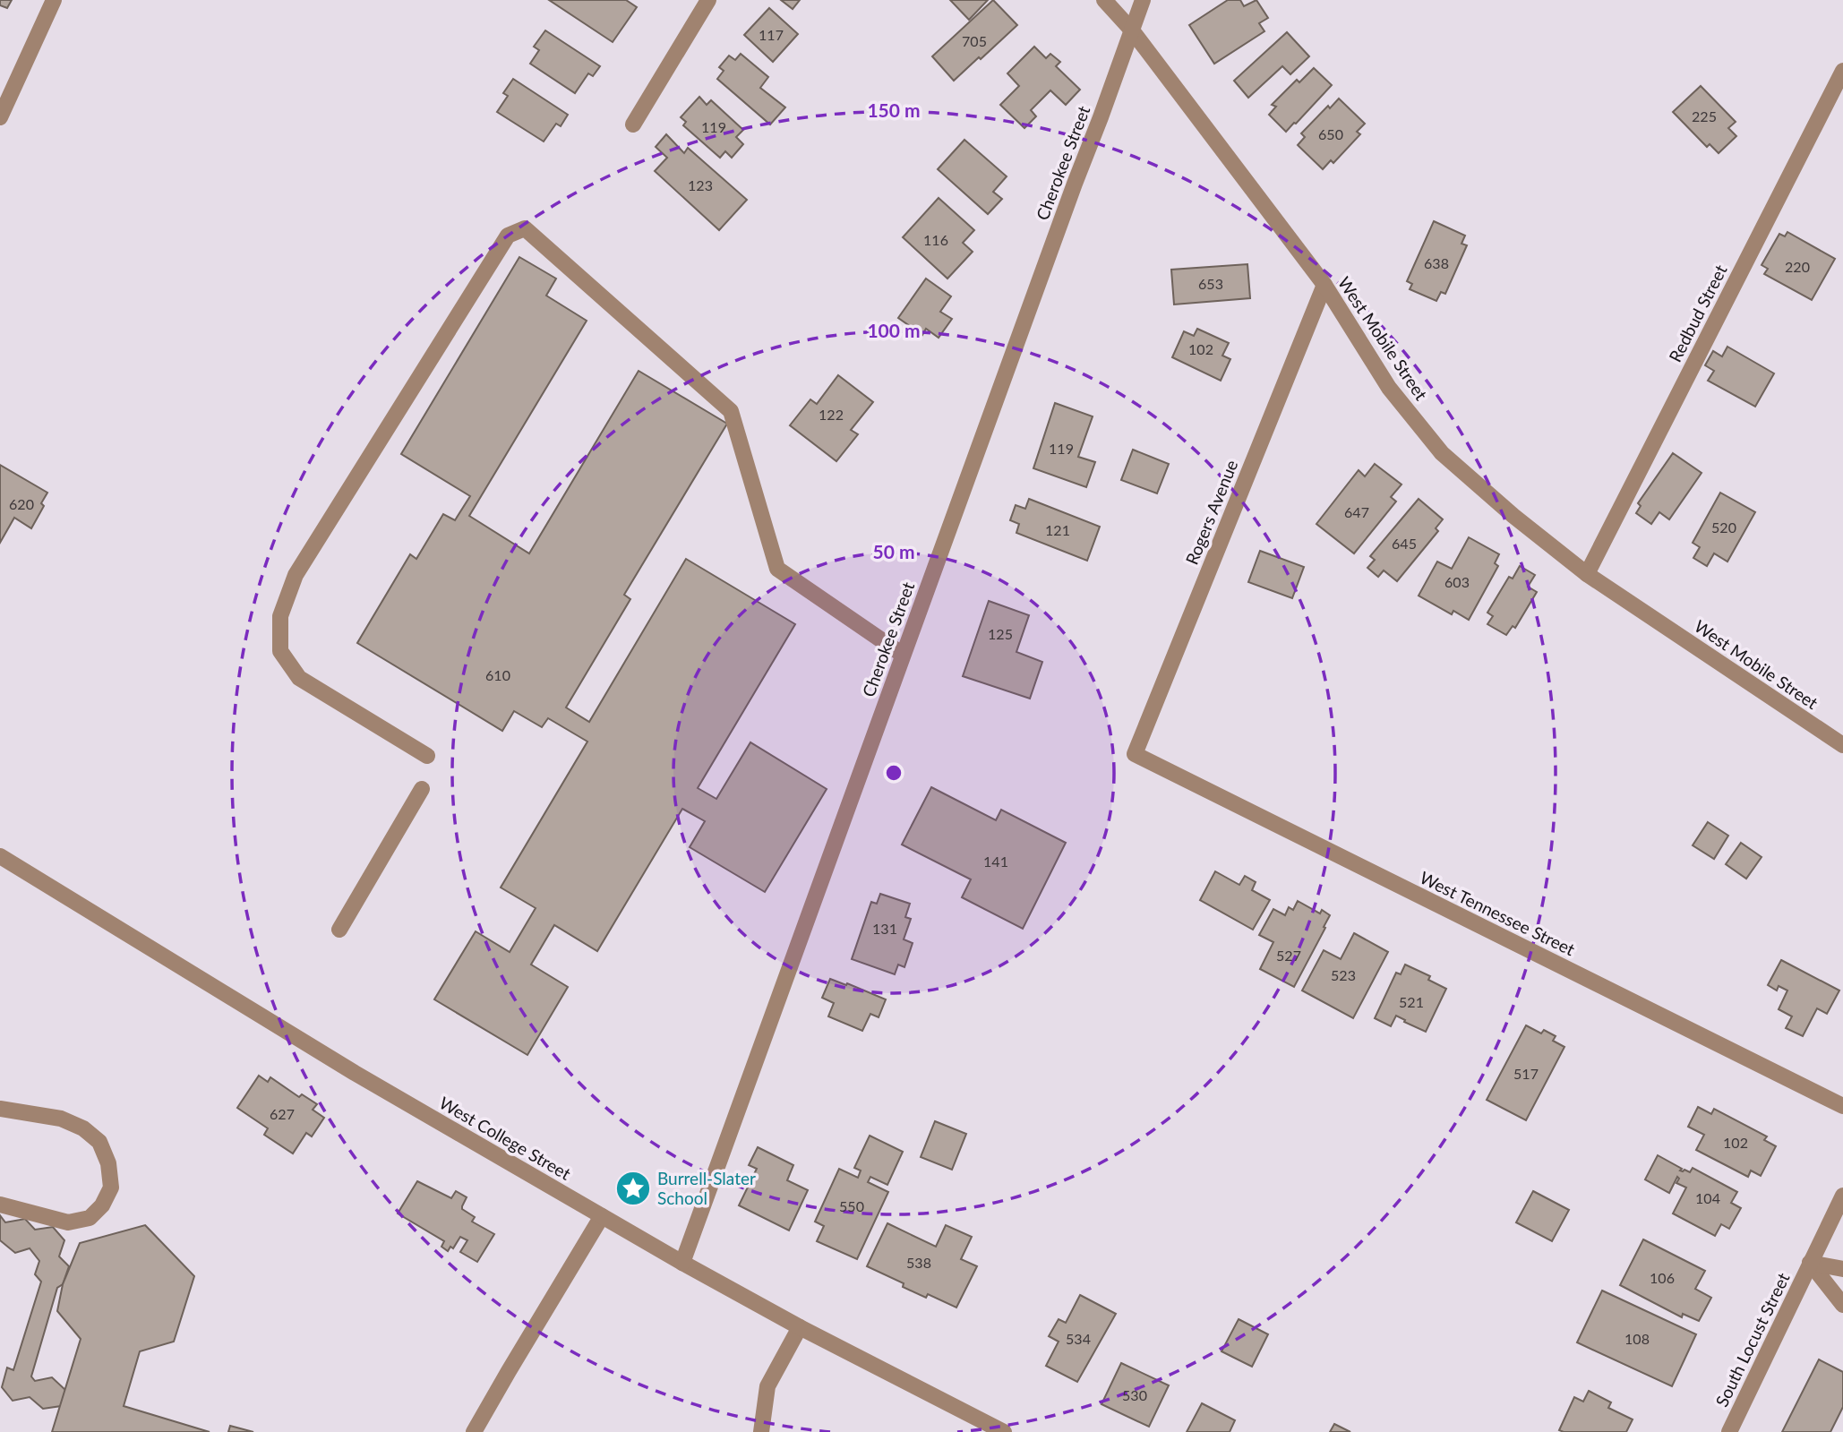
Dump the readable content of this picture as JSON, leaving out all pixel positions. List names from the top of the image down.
{
  "streets": {
    "street": [
      "Cherokee Street",
      "Redbud Street",
      "West Mobile Street",
      "Rogers Avenue",
      "West Tennessee Street",
      "West College Street",
      "South Locust Street"
    ]
  },
  "crossings": [
    ["Cherokee Street", "West Mobile Street"],
    ["Cherokee Street", "West College Street"],
    ["Redbud Street", "West Mobile Street"],
    ["West Mobile Street", "Rogers Avenue"],
    ["Rogers Avenue", "West Tennessee Street"]
  ],
  "places": {
    "place": ["Burrell-Slater School"]
  },
  "house_numbers": [
    "117",
    "705",
    "225",
    "119",
    "650",
    "123",
    "116",
    "638",
    "220",
    "653",
    "102",
    "122",
    "119",
    "620",
    "647",
    "520",
    "121",
    "645",
    "603",
    "125",
    "610",
    "141",
    "131",
    "527",
    "523",
    "521",
    "517",
    "627",
    "102",
    "104",
    "550",
    "538",
    "106",
    "534",
    "108",
    "530"
  ],
  "rings": ["150 m", "100 m", "50 m"]
}
